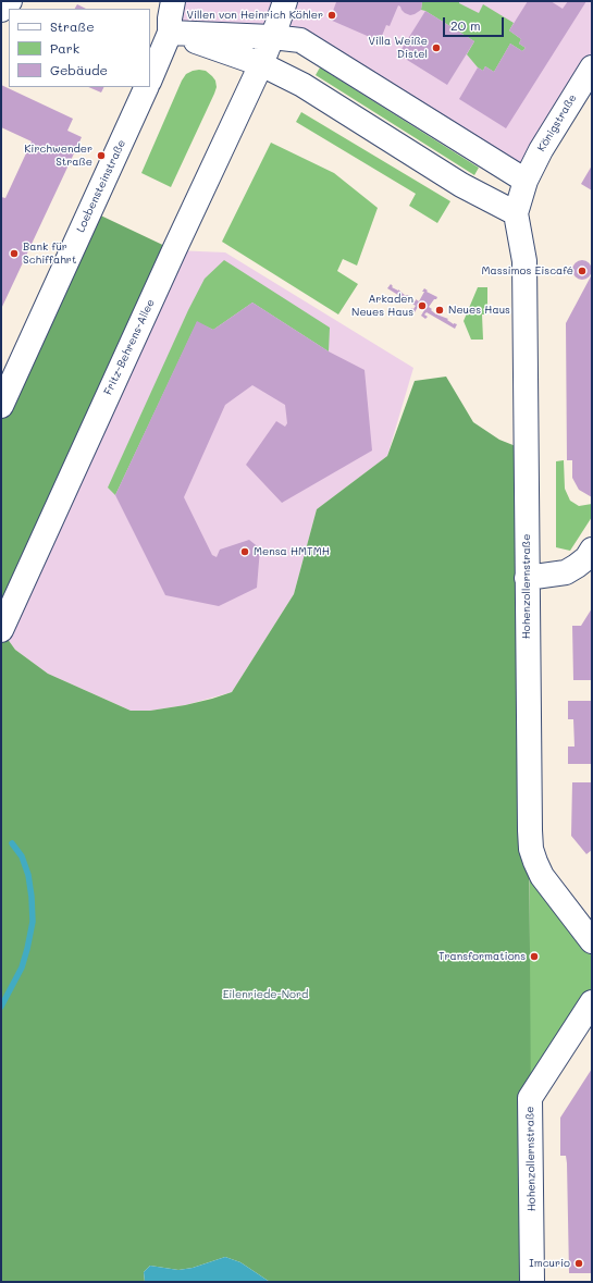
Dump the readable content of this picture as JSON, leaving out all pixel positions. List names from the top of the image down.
{
  "streets": {
    "street": [
      "Königstraße",
      "Loebensteinstraße",
      "Fritz-Behrens-Allee",
      "Hohenzollernstraße"
    ]
  },
  "parks": ["Eilenriede-Nord"],
  "places": [
    "Villen von Heinrich Köhler",
    "Villa Weiße Distel",
    "Kirchwender Straße",
    "Bank für Schiffahrt",
    "Massimos Eiscafé",
    "Arkaden Neues Haus",
    "Neues Haus",
    "Mensa HMTMH",
    "Transformations",
    "Imcurio"
  ],
  "legend": ["Straße", "Park", "Gebäude"],
  "scale_bar": "20 m"
}
